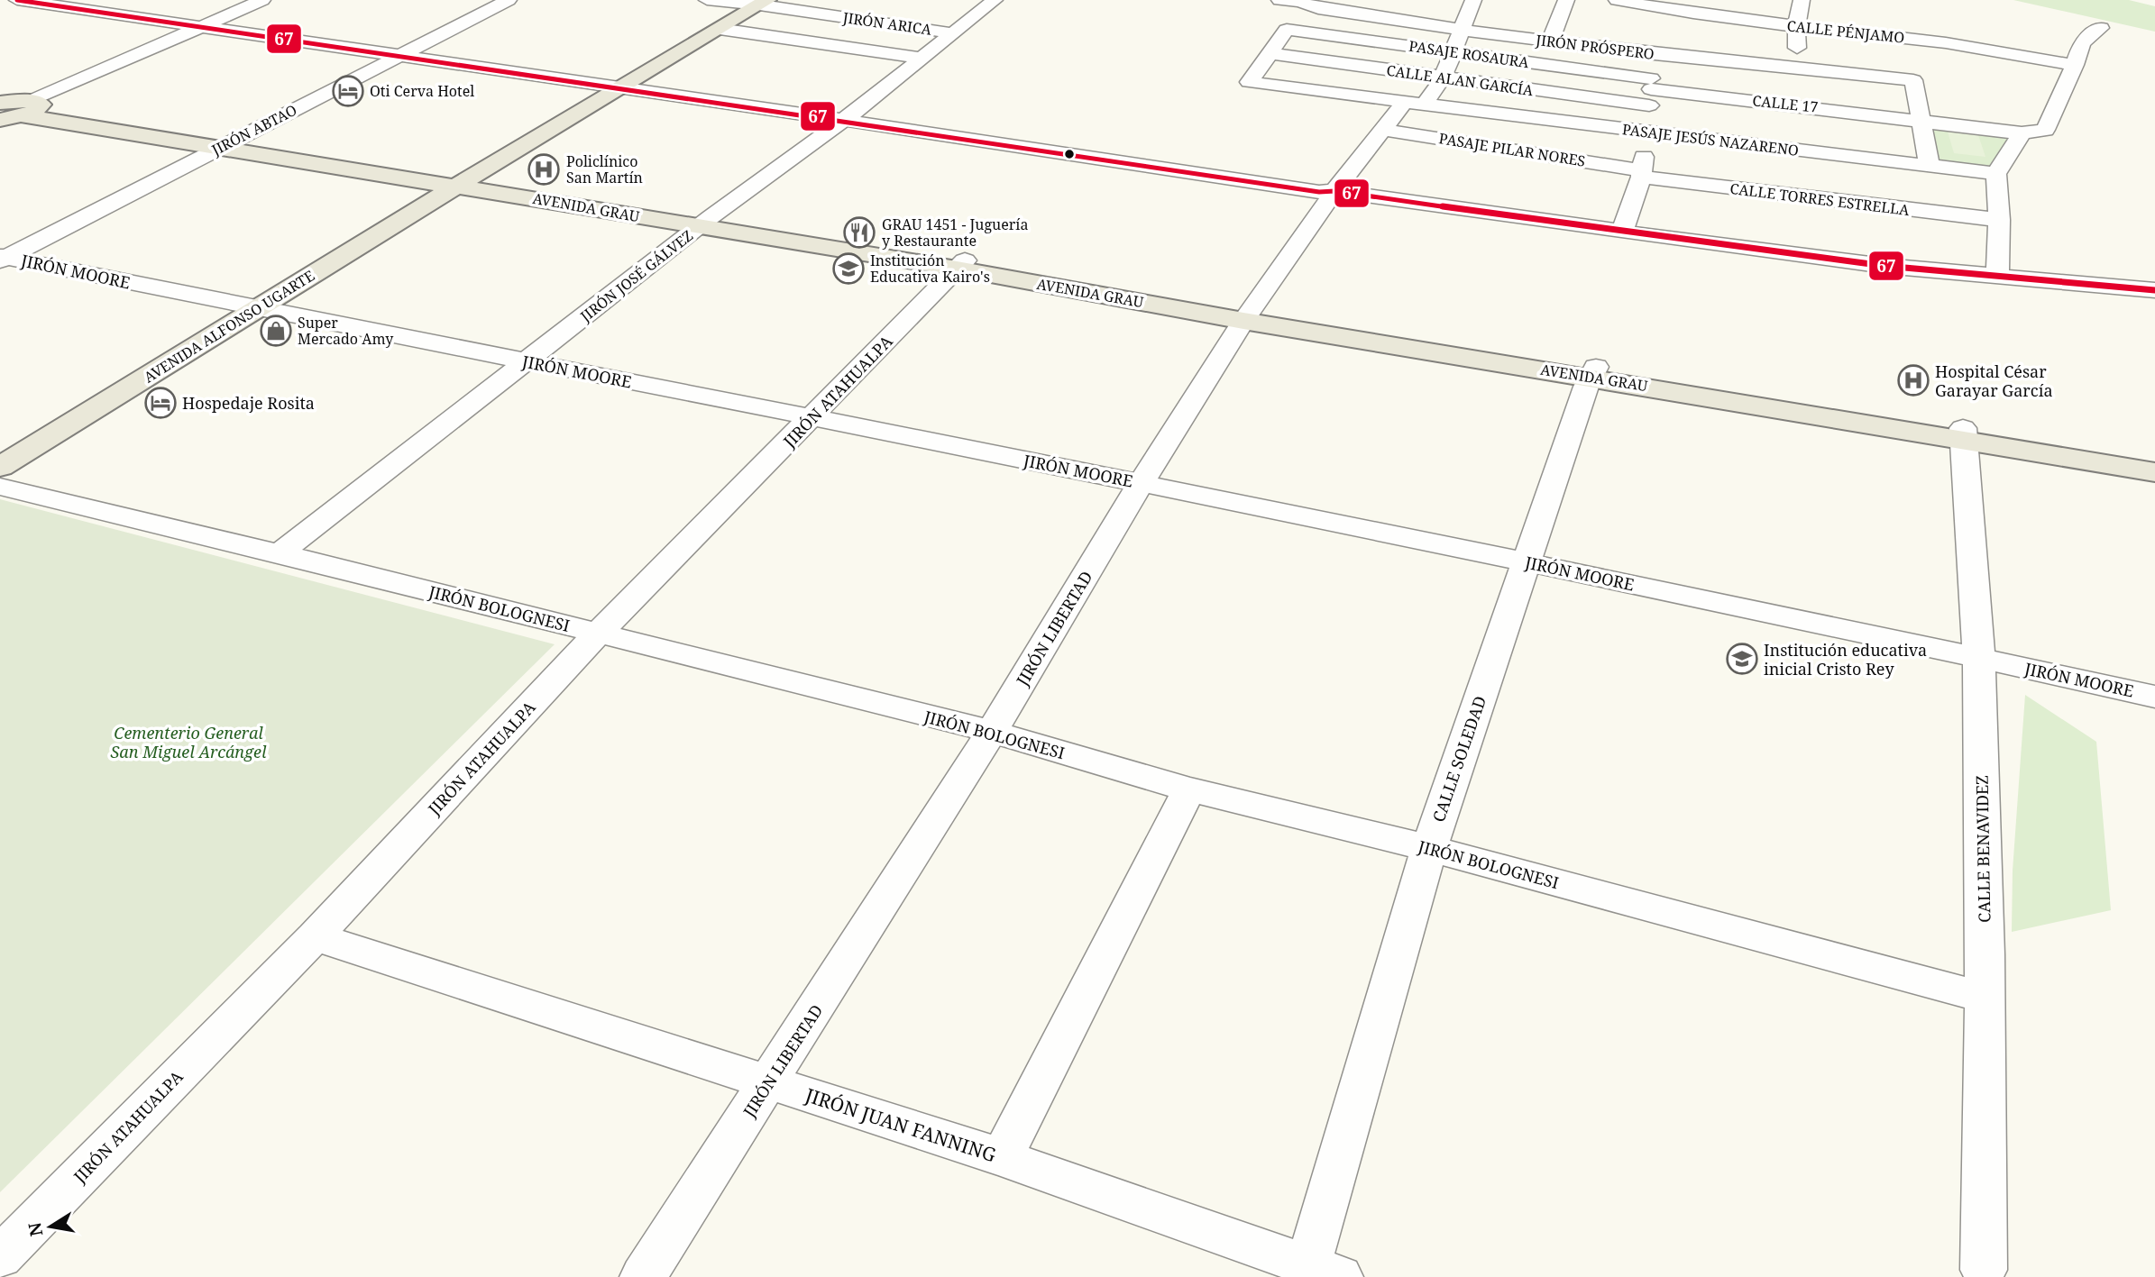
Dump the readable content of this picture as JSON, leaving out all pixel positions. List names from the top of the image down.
{
  "streets": {
    "main road": ["AVENIDA GRAU", "AVENIDA ALFONSO UGARTE"],
    "street": [
      "JIRÓN ARICA",
      "CALLE PÉNJAMO",
      "JIRÓN PRÓSPERO",
      "PASAJE ROSAURA",
      "CALLE ALAN GARCÍA",
      "CALLE 17",
      "JIRÓN ABTAO",
      "PASAJE JESÚS NAZARENO",
      "PASAJE PILAR NORES",
      "CALLE TORRES ESTRELLA",
      "JIRÓN MOORE",
      "JIRÓN JOSÉ GÁLVEZ",
      "JIRÓN ATAHUALPA",
      "JIRÓN BOLOGNESI",
      "JIRÓN LIBERTAD",
      "CALLE SOLEDAD",
      "CALLE BENAVIDEZ",
      "JIRÓN JUAN FANNING"
    ]
  },
  "crossings": [
    ["JIRÓN ARICA", "JIRÓN JOSÉ GÁLVEZ"],
    ["JIRÓN ARICA", "AVENIDA ALFONSO UGARTE"],
    ["JIRÓN PRÓSPERO", "PASAJE ROSAURA"],
    ["JIRÓN PRÓSPERO", "CALLE ALAN GARCÍA"],
    ["JIRÓN PRÓSPERO", "CALLE 17"],
    ["JIRÓN PRÓSPERO", "JIRÓN LIBERTAD"],
    ["PASAJE ROSAURA", "CALLE ALAN GARCÍA"],
    ["PASAJE ROSAURA", "CALLE 17"],
    ["PASAJE ROSAURA", "JIRÓN LIBERTAD"],
    ["CALLE ALAN GARCÍA", "CALLE 17"],
    ["CALLE ALAN GARCÍA", "PASAJE JESÚS NAZARENO"],
    ["CALLE ALAN GARCÍA", "JIRÓN LIBERTAD"],
    ["JIRÓN ABTAO", "AVENIDA GRAU"],
    ["JIRÓN ABTAO", "JIRÓN MOORE"],
    ["PASAJE JESÚS NAZARENO", "JIRÓN LIBERTAD"],
    ["PASAJE PILAR NORES", "CALLE TORRES ESTRELLA"],
    ["PASAJE PILAR NORES", "JIRÓN LIBERTAD"],
    ["AVENIDA GRAU", "JIRÓN JOSÉ GÁLVEZ"],
    ["AVENIDA GRAU", "AVENIDA ALFONSO UGARTE"],
    ["AVENIDA GRAU", "JIRÓN ATAHUALPA"],
    ["AVENIDA GRAU", "JIRÓN LIBERTAD"],
    ["AVENIDA GRAU", "CALLE SOLEDAD"],
    ["AVENIDA GRAU", "CALLE BENAVIDEZ"],
    ["JIRÓN MOORE", "JIRÓN JOSÉ GÁLVEZ"],
    ["JIRÓN MOORE", "AVENIDA ALFONSO UGARTE"],
    ["JIRÓN MOORE", "JIRÓN ATAHUALPA"],
    ["JIRÓN MOORE", "JIRÓN LIBERTAD"],
    ["JIRÓN MOORE", "CALLE SOLEDAD"],
    ["JIRÓN MOORE", "CALLE BENAVIDEZ"],
    ["JIRÓN JOSÉ GÁLVEZ", "JIRÓN BOLOGNESI"],
    ["JIRÓN ATAHUALPA", "JIRÓN BOLOGNESI"],
    ["JIRÓN ATAHUALPA", "JIRÓN JUAN FANNING"],
    ["JIRÓN BOLOGNESI", "JIRÓN LIBERTAD"],
    ["JIRÓN BOLOGNESI", "CALLE SOLEDAD"],
    ["JIRÓN BOLOGNESI", "CALLE BENAVIDEZ"],
    ["JIRÓN LIBERTAD", "JIRÓN JUAN FANNING"],
    ["CALLE SOLEDAD", "JIRÓN JUAN FANNING"]
  ],
  "parks": ["Cementerio General San Miguel Arcángel"],
  "places": {
    "hotel": ["Oti Cerva Hotel", "Hospedaje Rosita"],
    "hospital": ["Policlínico San Martín", "Hospital César Garayar García"],
    "restaurant": ["GRAU 1451 - Juguería y Restaurante"],
    "school or university": ["Institución Educativa Kairo's", "Institución educativa inicial Cristo Rey"],
    "shop": ["Super Mercado Amy"]
  },
  "lines": ["transit line 67"],
  "north": "left"
}
